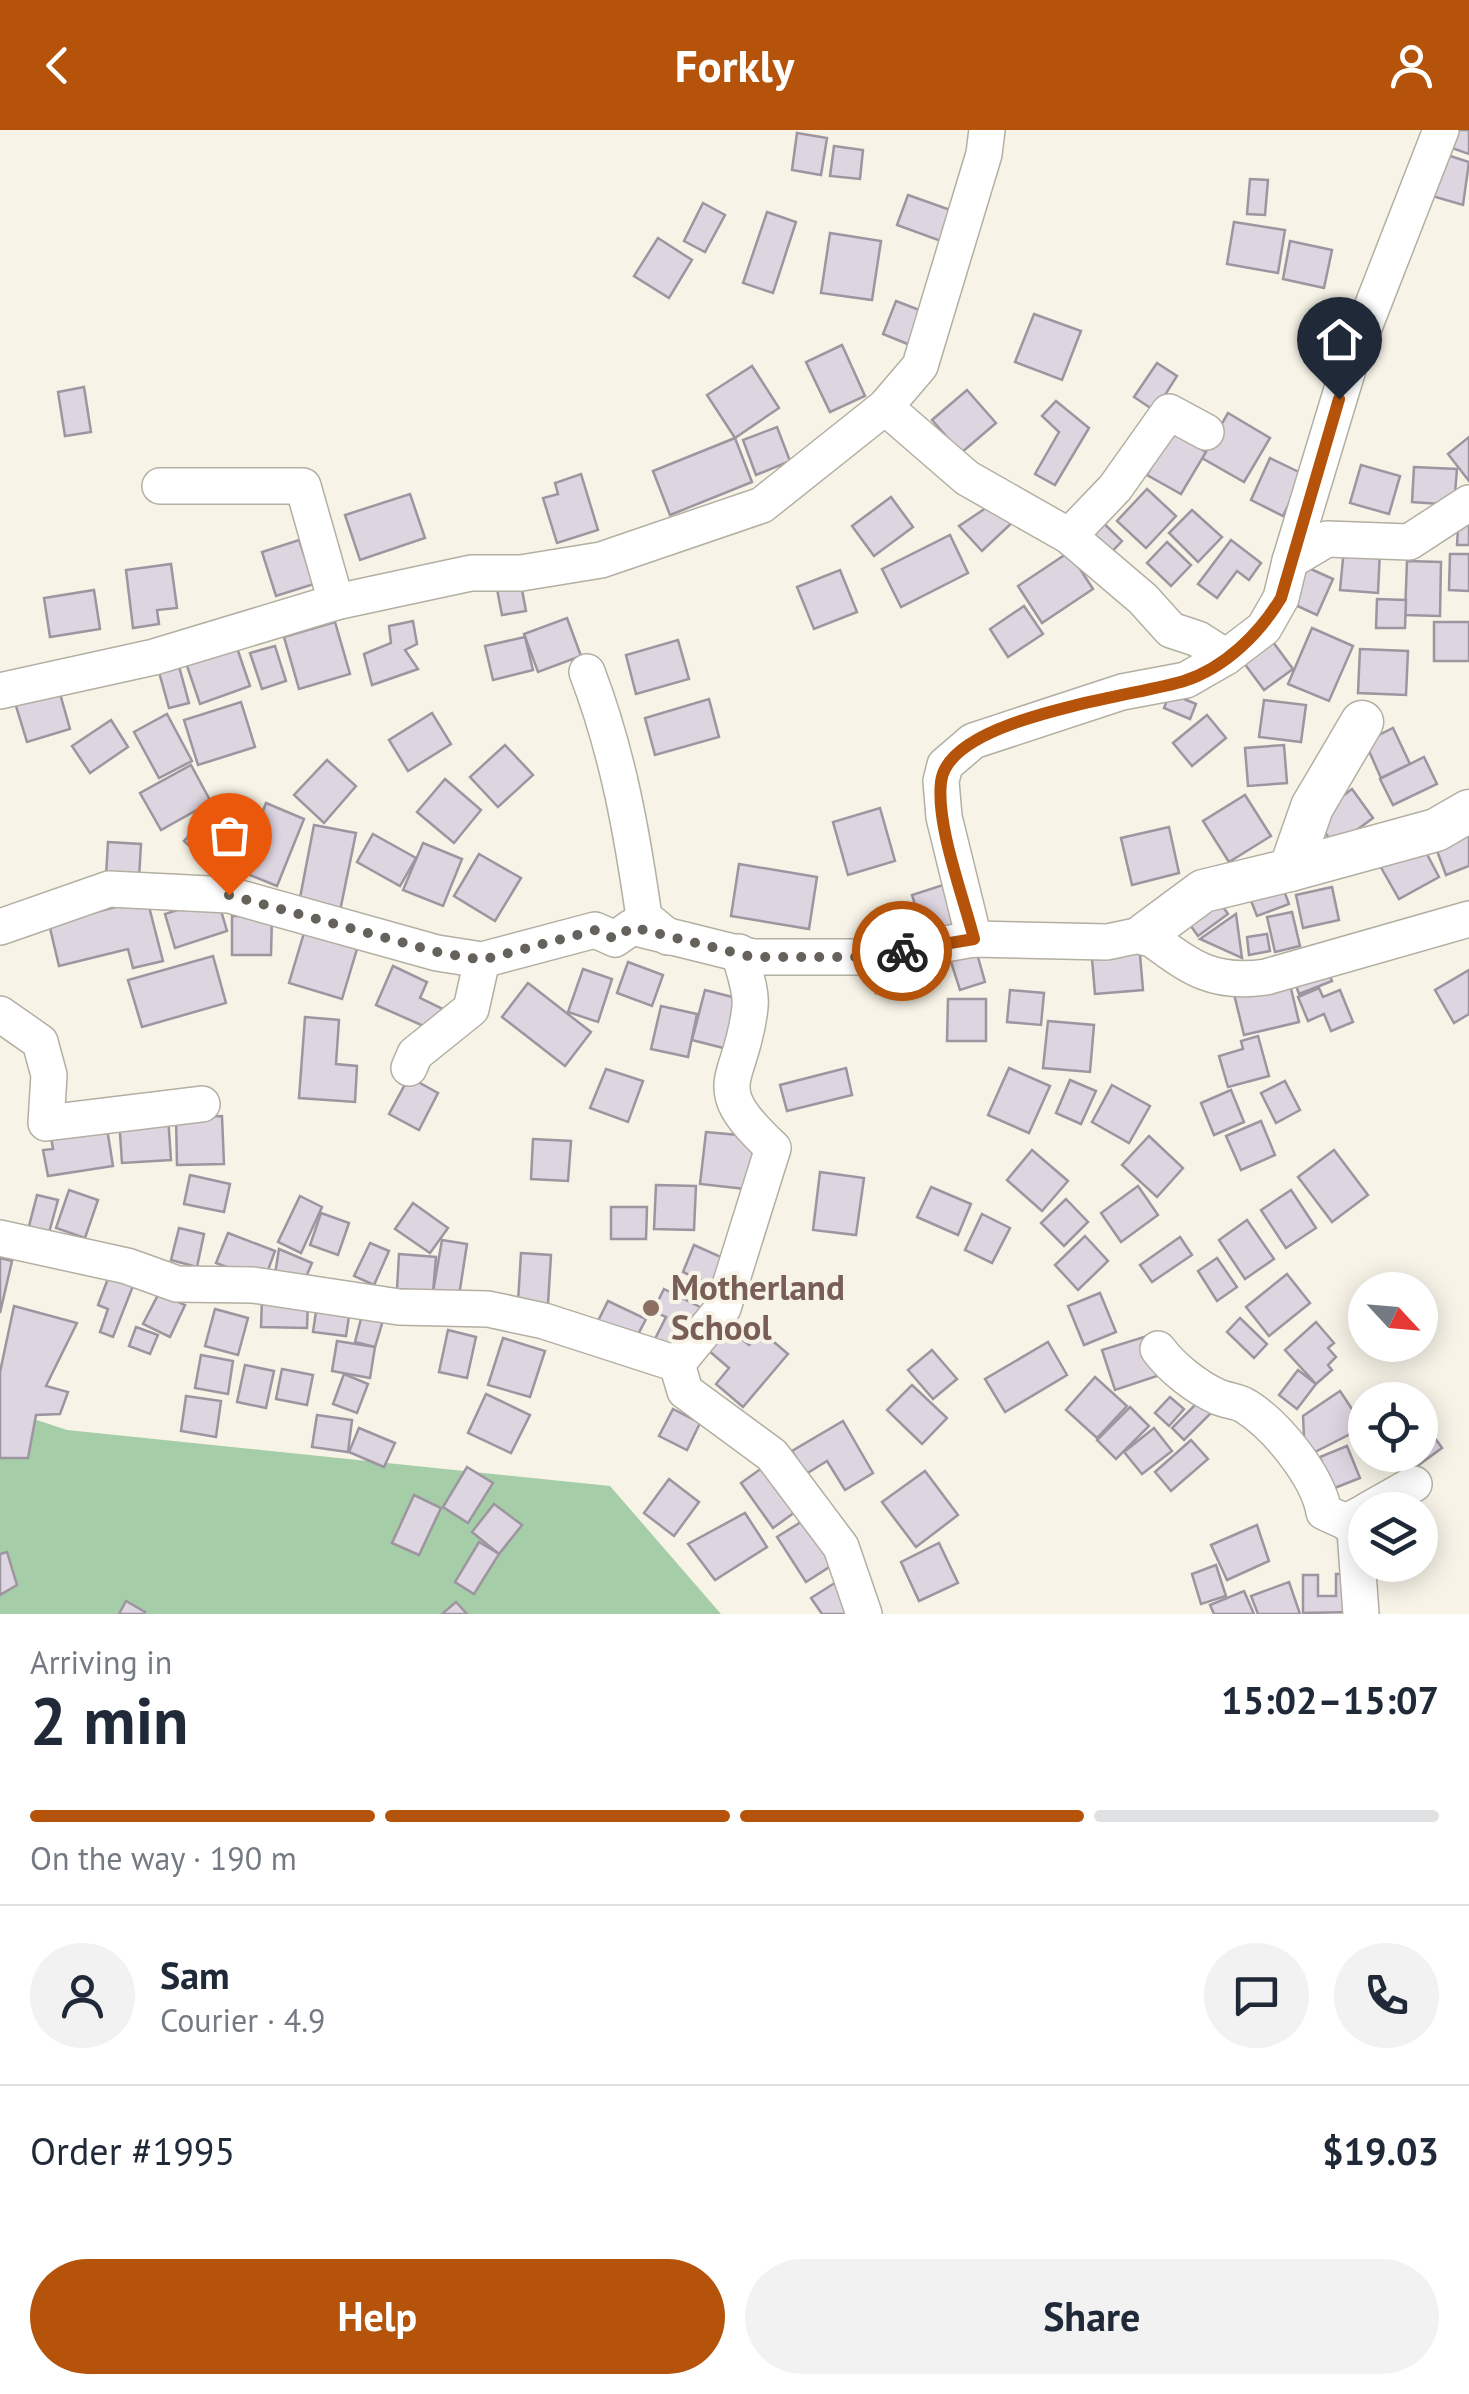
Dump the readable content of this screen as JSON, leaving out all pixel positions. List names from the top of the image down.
{
  "places": ["Motherland School"],
  "north": "bottom right",
  "page": {
    "header": "Forkly",
    "heading": ["2 min", "Arriving in", "15:02–15:07"],
    "panel": [
      "Sam",
      "Courier · 4.9",
      "Order #1995",
      "$19.03"
    ],
    "bar": "On the way · 190 m",
    "buttons": ["Help", "Share"]
  }
}
